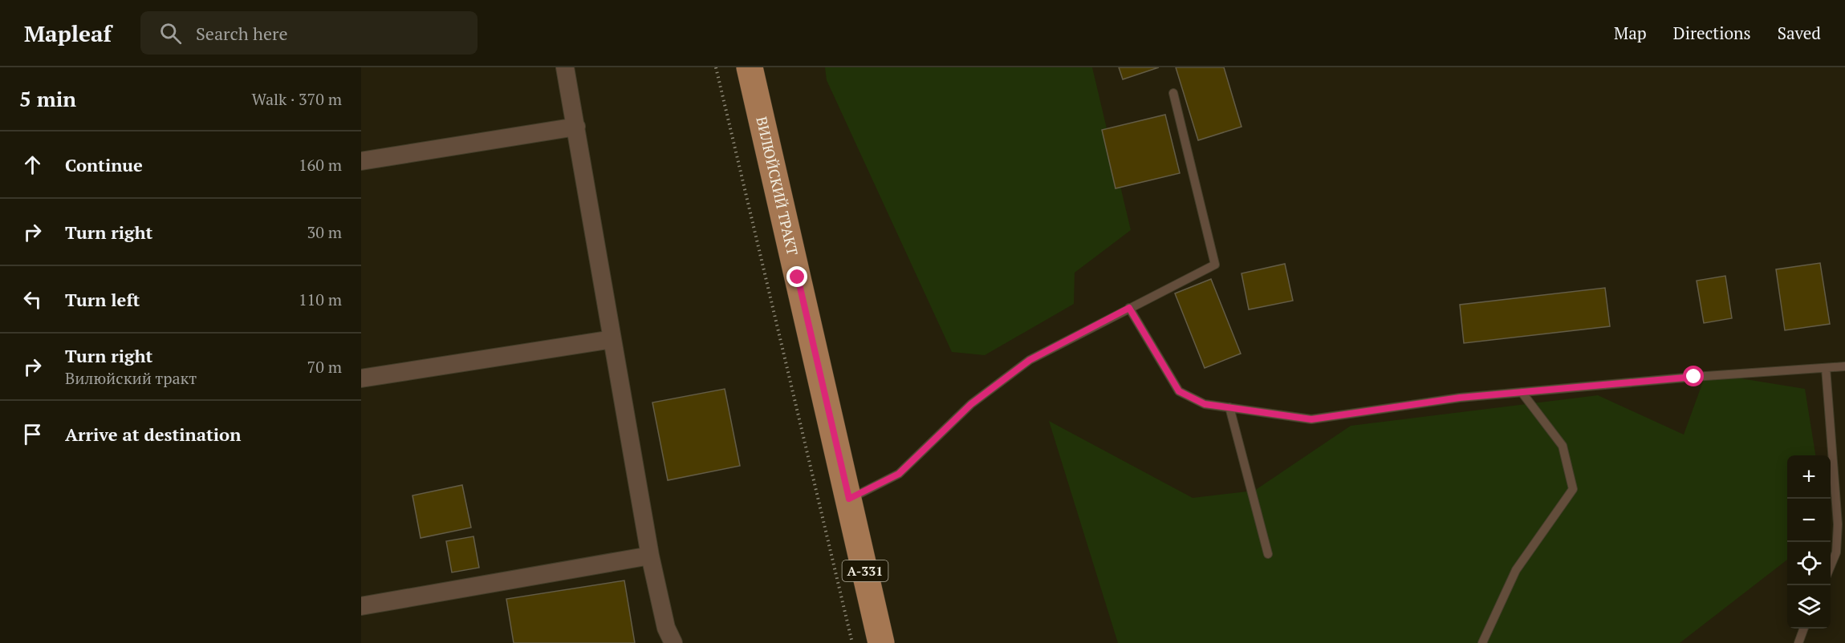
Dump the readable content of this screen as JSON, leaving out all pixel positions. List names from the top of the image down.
{
  "streets": {
    "main road": ["ВИЛЮЙСКИЙ ТРАКТ", "А-331"]
  },
  "page": {
    "header": "Mapleaf",
    "search": "Search here",
    "nav": ["Map", "Directions", "Saved"],
    "heading": ["5 min", "Walk · 370 m"],
    "list": [
      ["Continue", "160 m"],
      ["Turn right", "30 m"],
      ["Turn left", "110 m"],
      ["Turn right", "Вилюйский тракт", "70 m"],
      "Arrive at destination"
    ],
    "map_buttons": ["+", "−"]
  }
}
